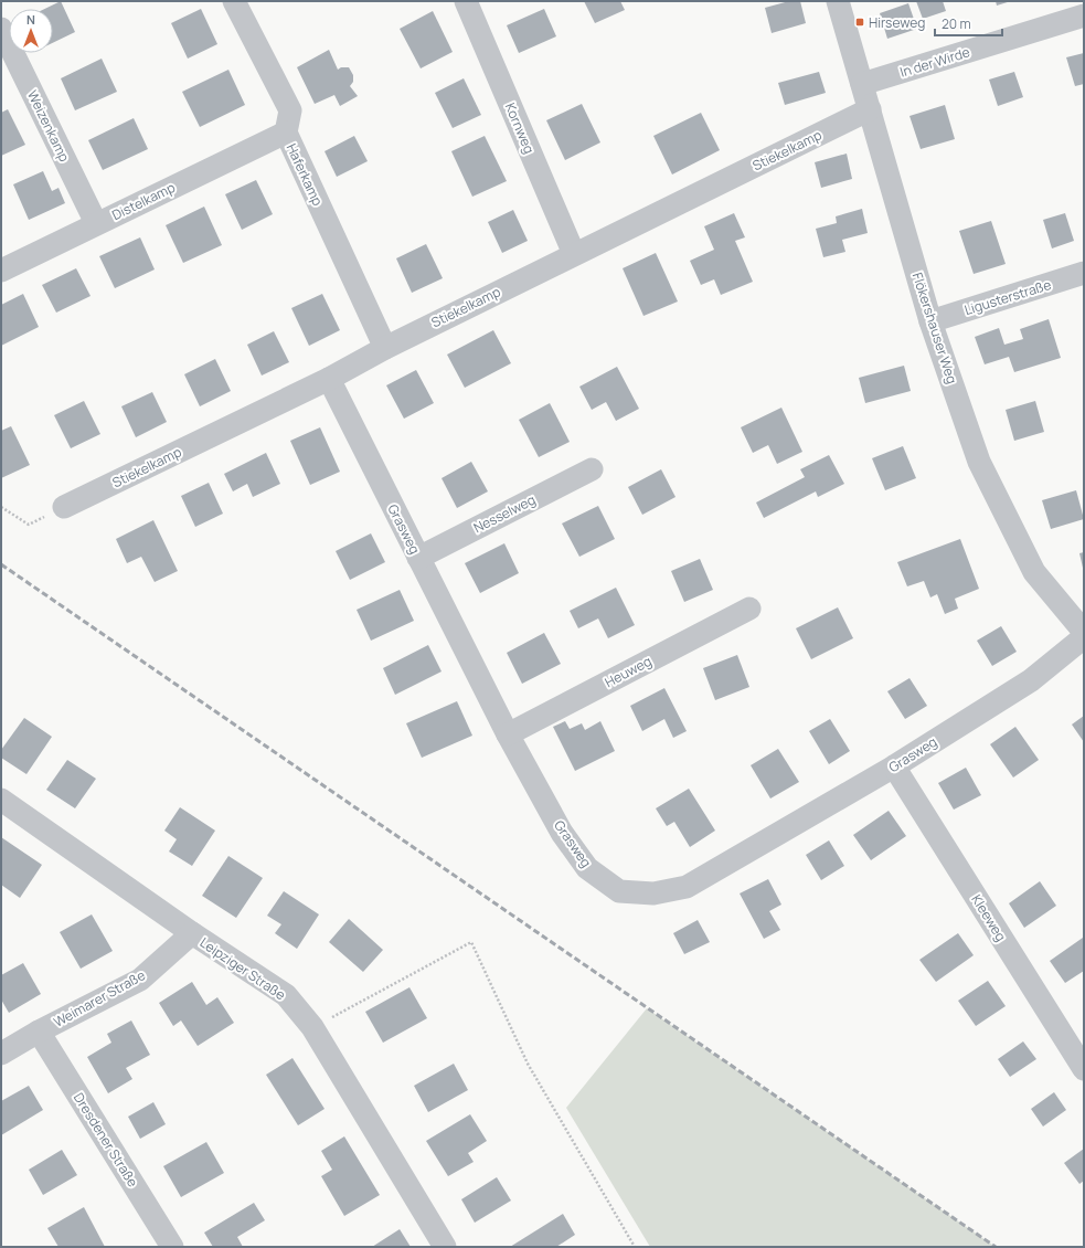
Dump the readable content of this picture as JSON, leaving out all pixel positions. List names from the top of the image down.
{
  "streets": {
    "street": [
      "In der Wirde",
      "Weizenkamp",
      "Kornweg",
      "Stiekelkamp",
      "Haferkamp",
      "Distelkamp",
      "Ligusterstraße",
      "Flökershauser Weg",
      "Nesselweg",
      "Grasweg",
      "Heuweg",
      "Kleeweg",
      "Leipziger Straße",
      "Weimarer Straße",
      "Dresdener Straße"
    ]
  },
  "crossings": [
    ["In der Wirde", "Flökershauser Weg"],
    ["Weizenkamp", "Distelkamp"],
    ["Kornweg", "Stiekelkamp"],
    ["Stiekelkamp", "Haferkamp"],
    ["Stiekelkamp", "Flökershauser Weg"],
    ["Stiekelkamp", "Grasweg"],
    ["Haferkamp", "Distelkamp"],
    ["Ligusterstraße", "Flökershauser Weg"],
    ["Nesselweg", "Grasweg"],
    ["Grasweg", "Heuweg"],
    ["Grasweg", "Kleeweg"],
    ["Leipziger Straße", "Weimarer Straße"],
    ["Weimarer Straße", "Dresdener Straße"]
  ],
  "places": {
    "transit": ["Hirseweg"]
  },
  "scale_bar": "20 m",
  "north": "top"
}
